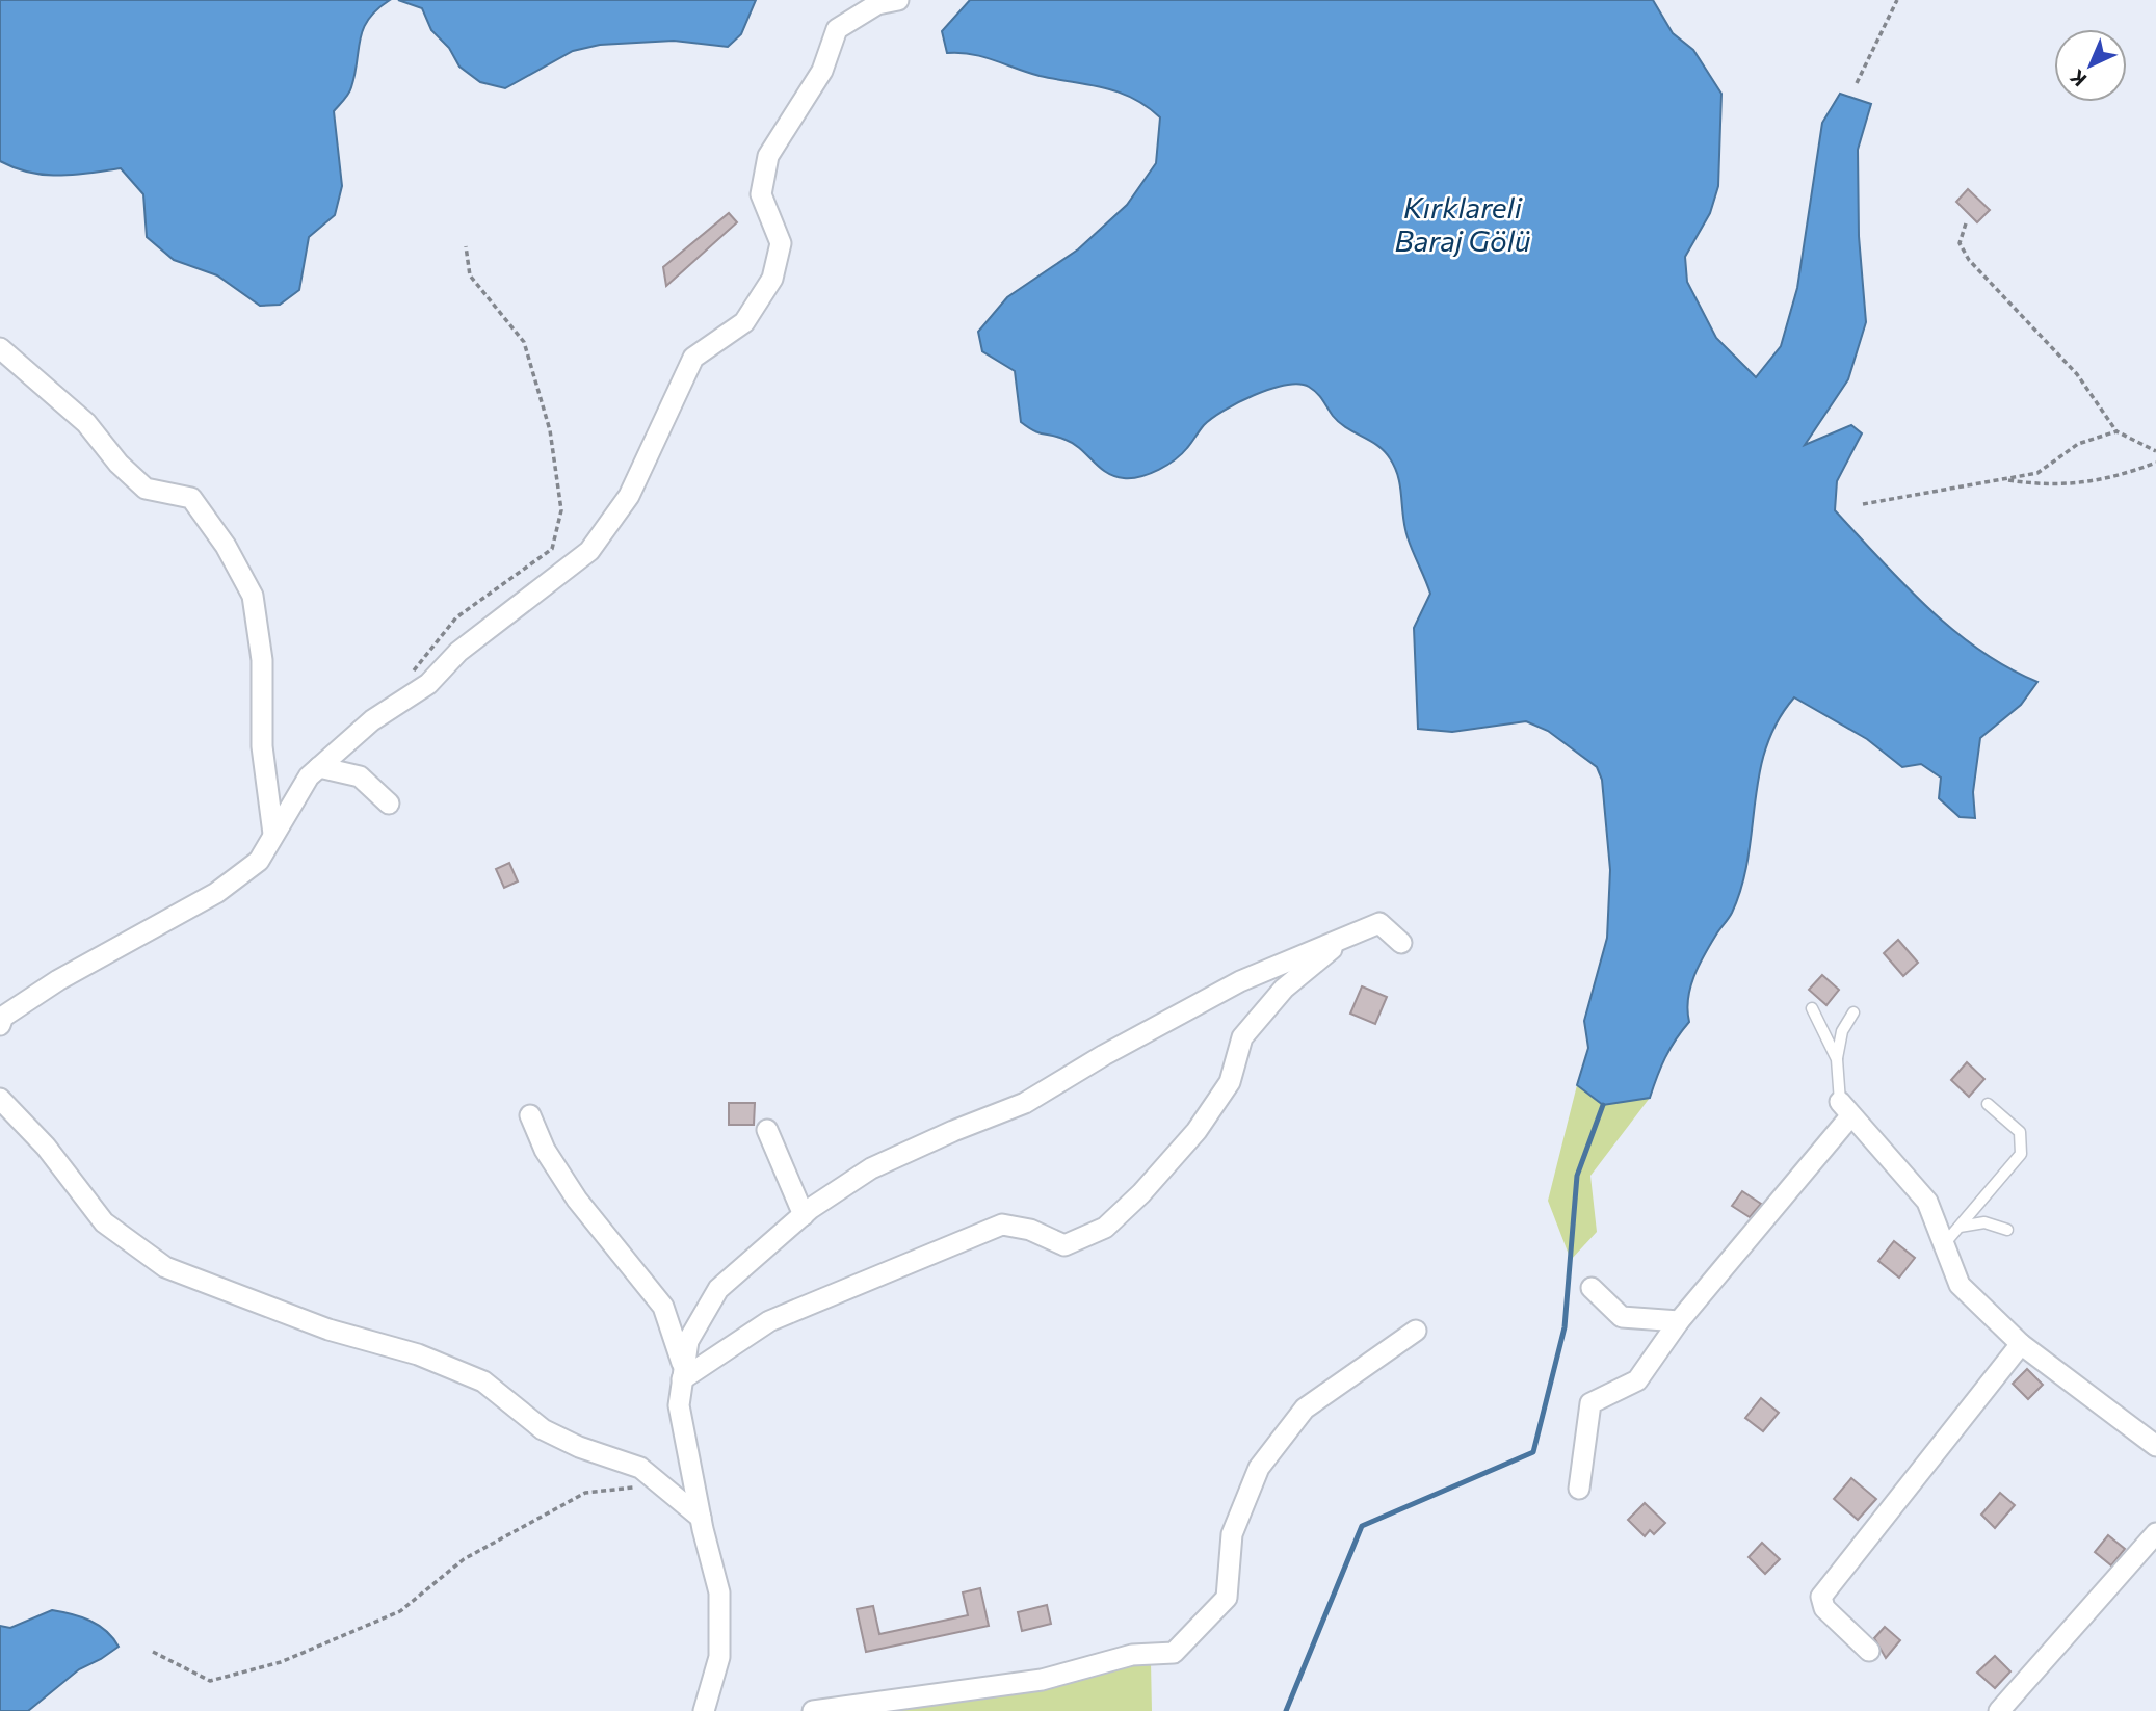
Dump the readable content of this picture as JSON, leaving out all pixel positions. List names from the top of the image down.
{
  "water": ["Kırklareli Baraj Gölü"],
  "north": "bottom left"
}
